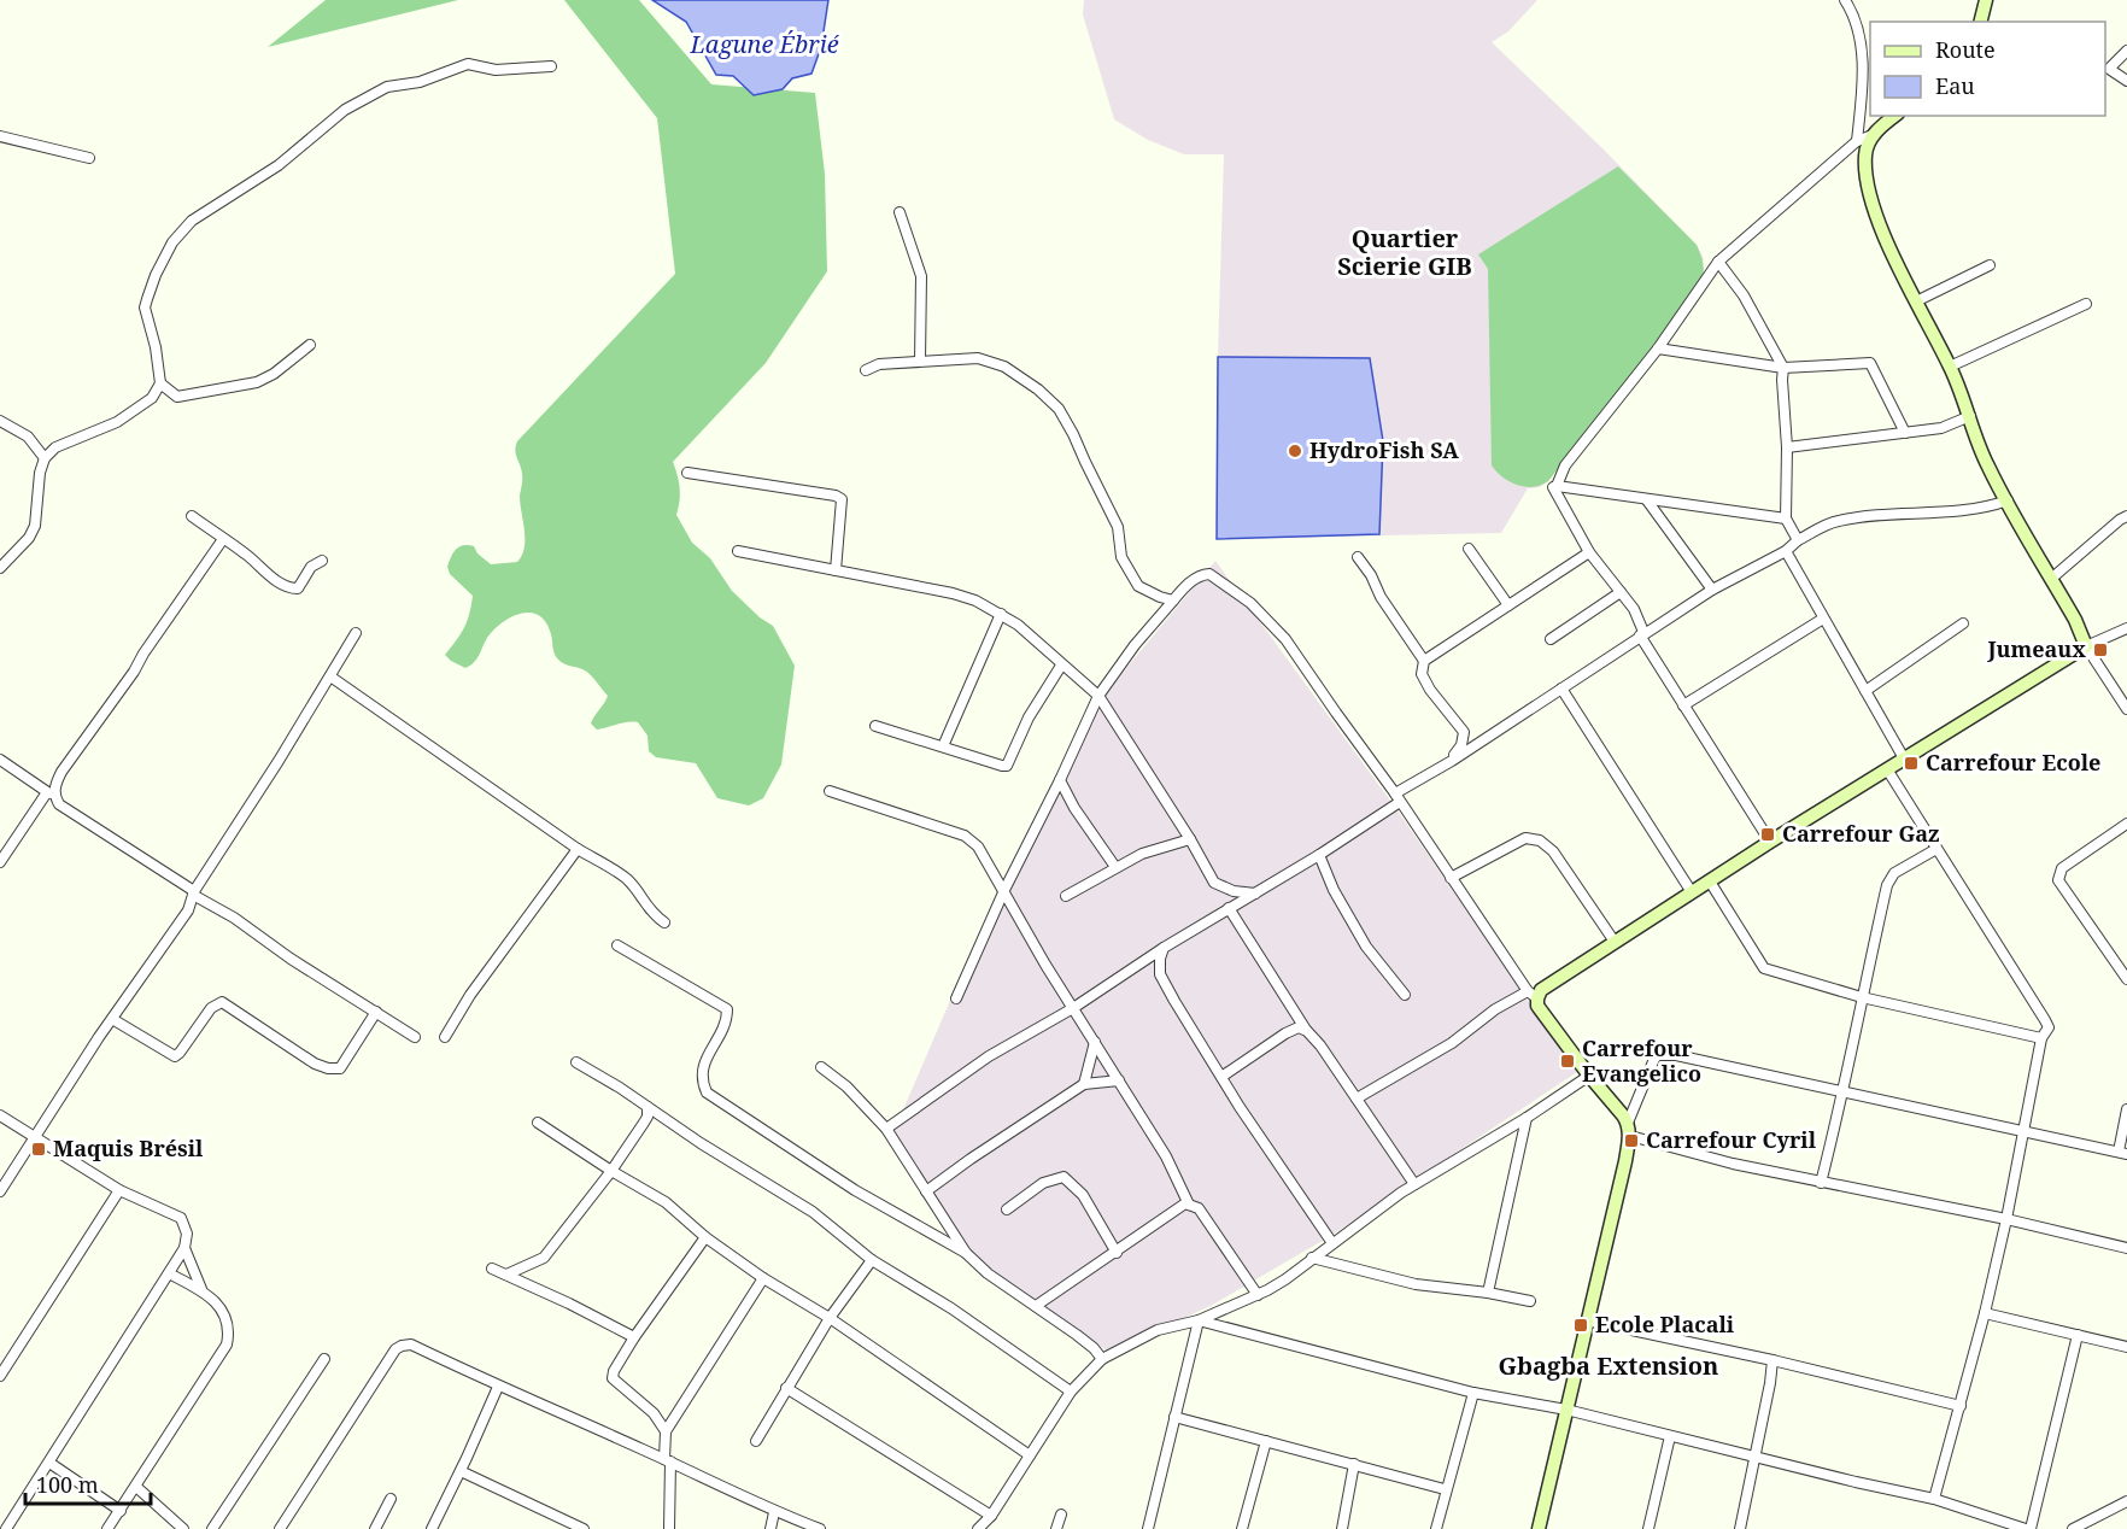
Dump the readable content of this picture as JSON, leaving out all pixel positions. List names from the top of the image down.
{
  "districts": ["Quartier Scierie GIB", "Gbagba Extension"],
  "water": ["Lagune Ébrié"],
  "places": {
    "other": ["HydroFish SA"],
    "transit": [
      "Jumeaux",
      "Carrefour Ecole",
      "Carrefour Gaz",
      "Carrefour Evangelico",
      "Carrefour Cyril",
      "Maquis Brésil",
      "Ecole Placali"
    ]
  },
  "legend": ["Route", "Eau"],
  "scale_bar": "100 m"
}
